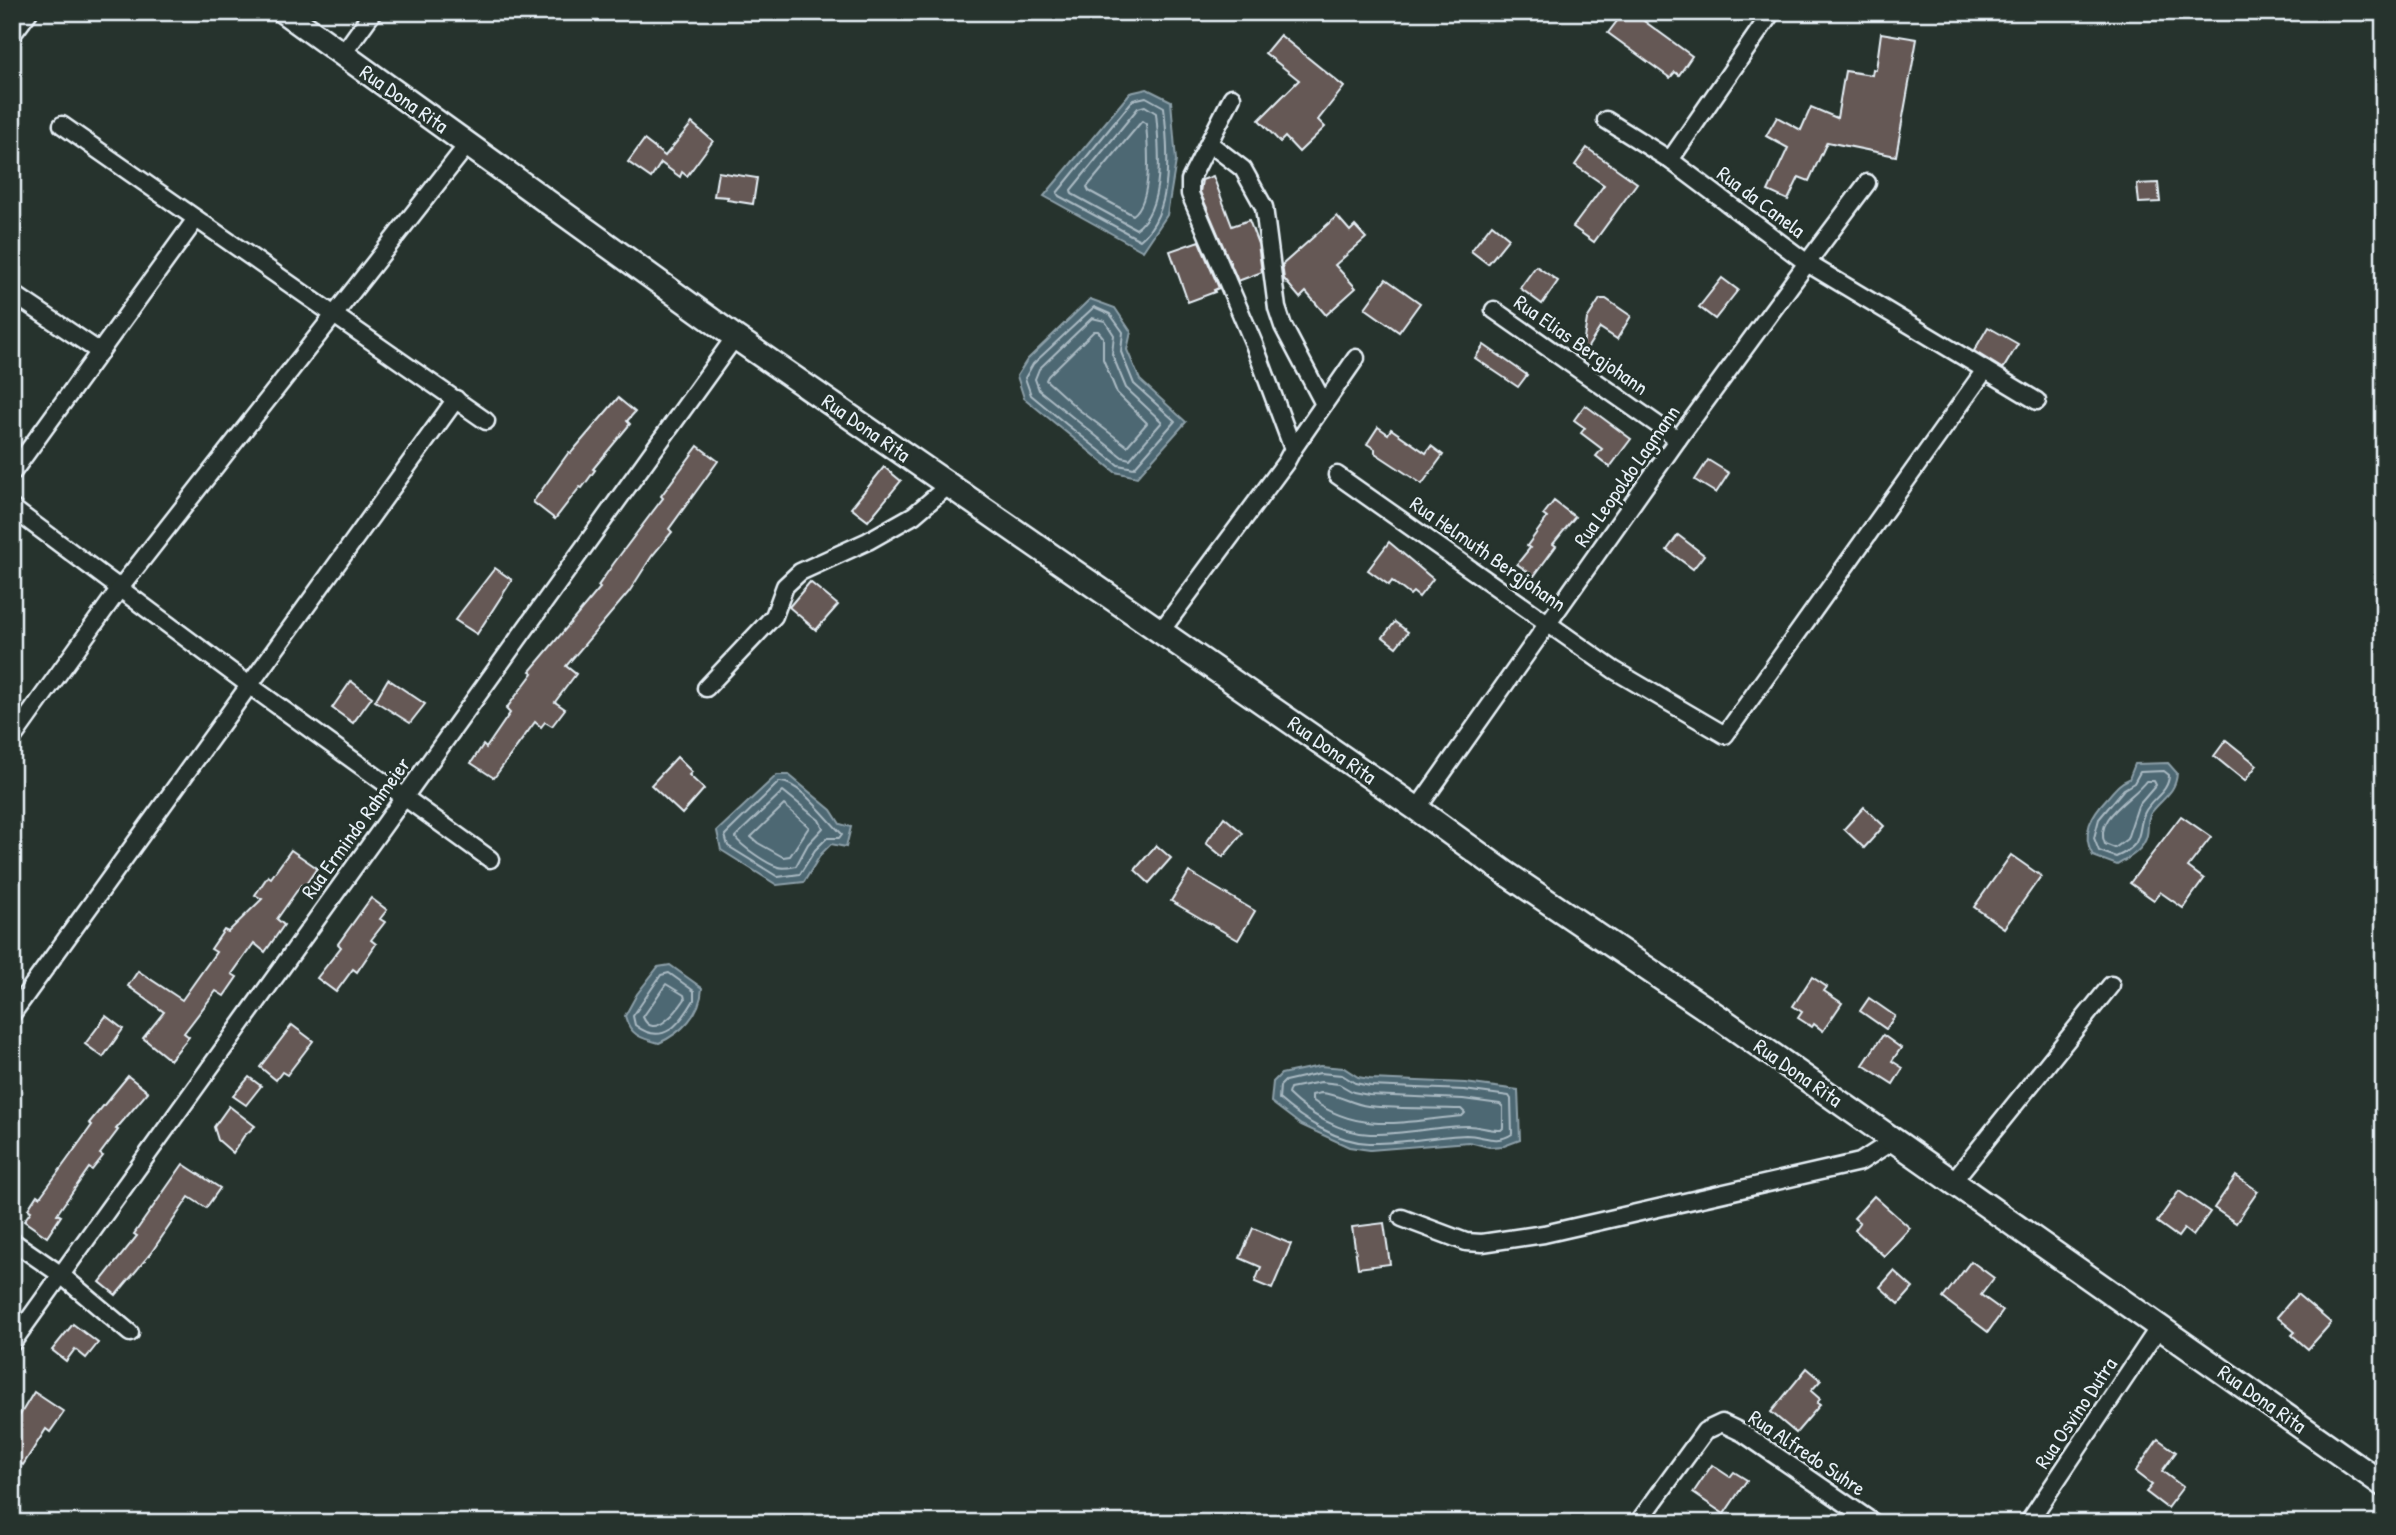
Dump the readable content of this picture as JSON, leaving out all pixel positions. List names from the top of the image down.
{
  "streets": {
    "main road": ["Rua Dona Rita"],
    "street": [
      "Rua da Canela",
      "Rua Elias Bergjohann",
      "Rua Leopoldo Lagmann",
      "Rua Helmuth Bergjohann",
      "Rua Ermindo Rahmeier",
      "Rua Osvino Dutra",
      "Rua Alfredo Suhre"
    ]
  },
  "crossings": [
    ["Rua Dona Rita", "Rua Leopoldo Lagmann"],
    ["Rua Dona Rita", "Rua Ermindo Rahmeier"],
    ["Rua Dona Rita", "Rua Osvino Dutra"],
    ["Rua da Canela", "Rua Leopoldo Lagmann"],
    ["Rua Elias Bergjohann", "Rua Leopoldo Lagmann"],
    ["Rua Leopoldo Lagmann", "Rua Helmuth Bergjohann"]
  ]
}
